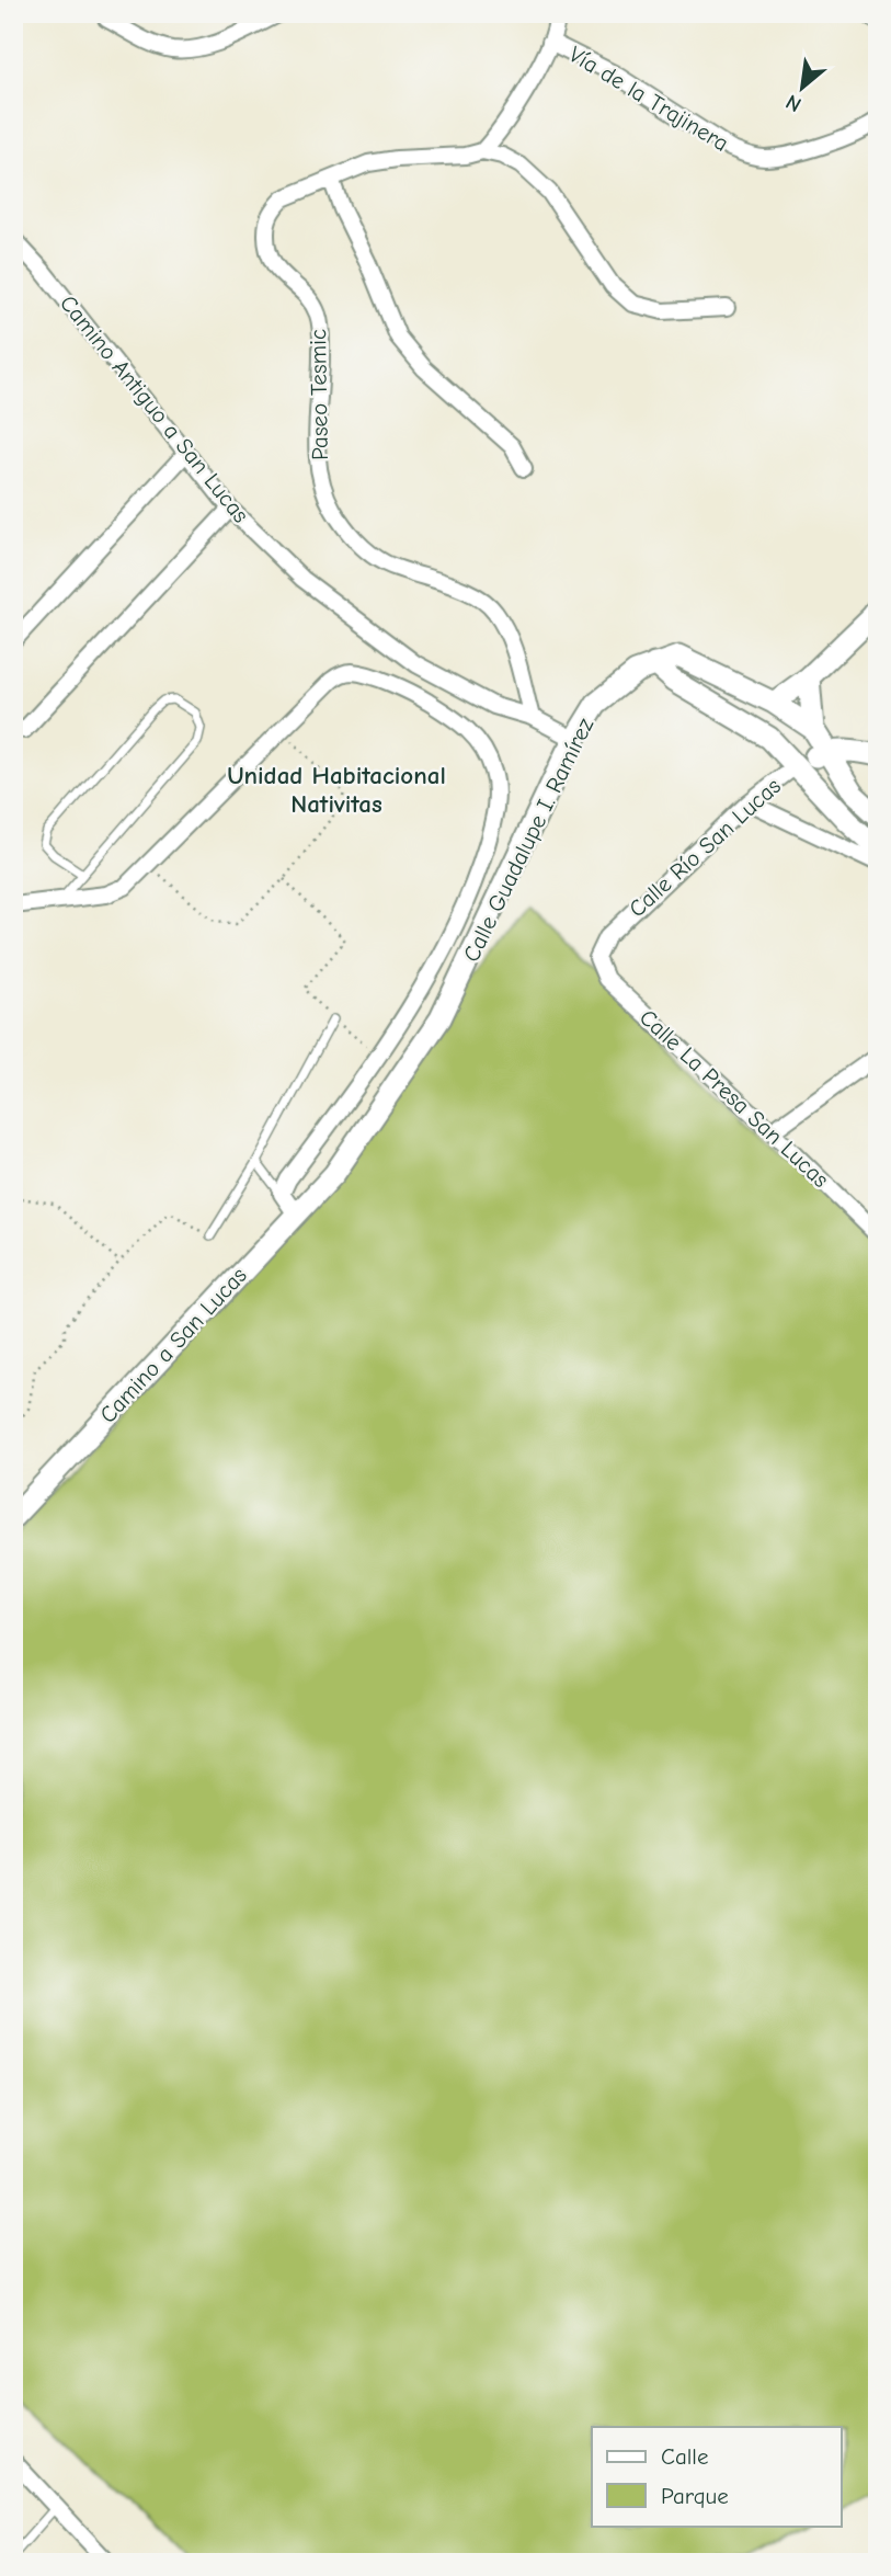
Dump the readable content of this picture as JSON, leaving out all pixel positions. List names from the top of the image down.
{
  "streets": {
    "street": [
      "Vía de la Trajinera",
      "Paseo Tesmic",
      "Camino Antiguo a San Lucas",
      "Calle Guadalupe I. Ramírez",
      "Calle Río San Lucas",
      "Calle La Presa San Lucas",
      "Camino a San Lucas"
    ]
  },
  "crossings": [
    ["Paseo Tesmic", "Camino Antiguo a San Lucas"],
    ["Camino Antiguo a San Lucas", "Calle Guadalupe I. Ramírez"],
    ["Calle Guadalupe I. Ramírez", "Calle Río San Lucas"],
    ["Calle Guadalupe I. Ramírez", "Camino a San Lucas"],
    ["Calle Río San Lucas", "Calle La Presa San Lucas"]
  ],
  "districts": ["Unidad Habitacional Nativitas"],
  "legend": ["Calle", "Parque"],
  "north": "bottom left"
}
